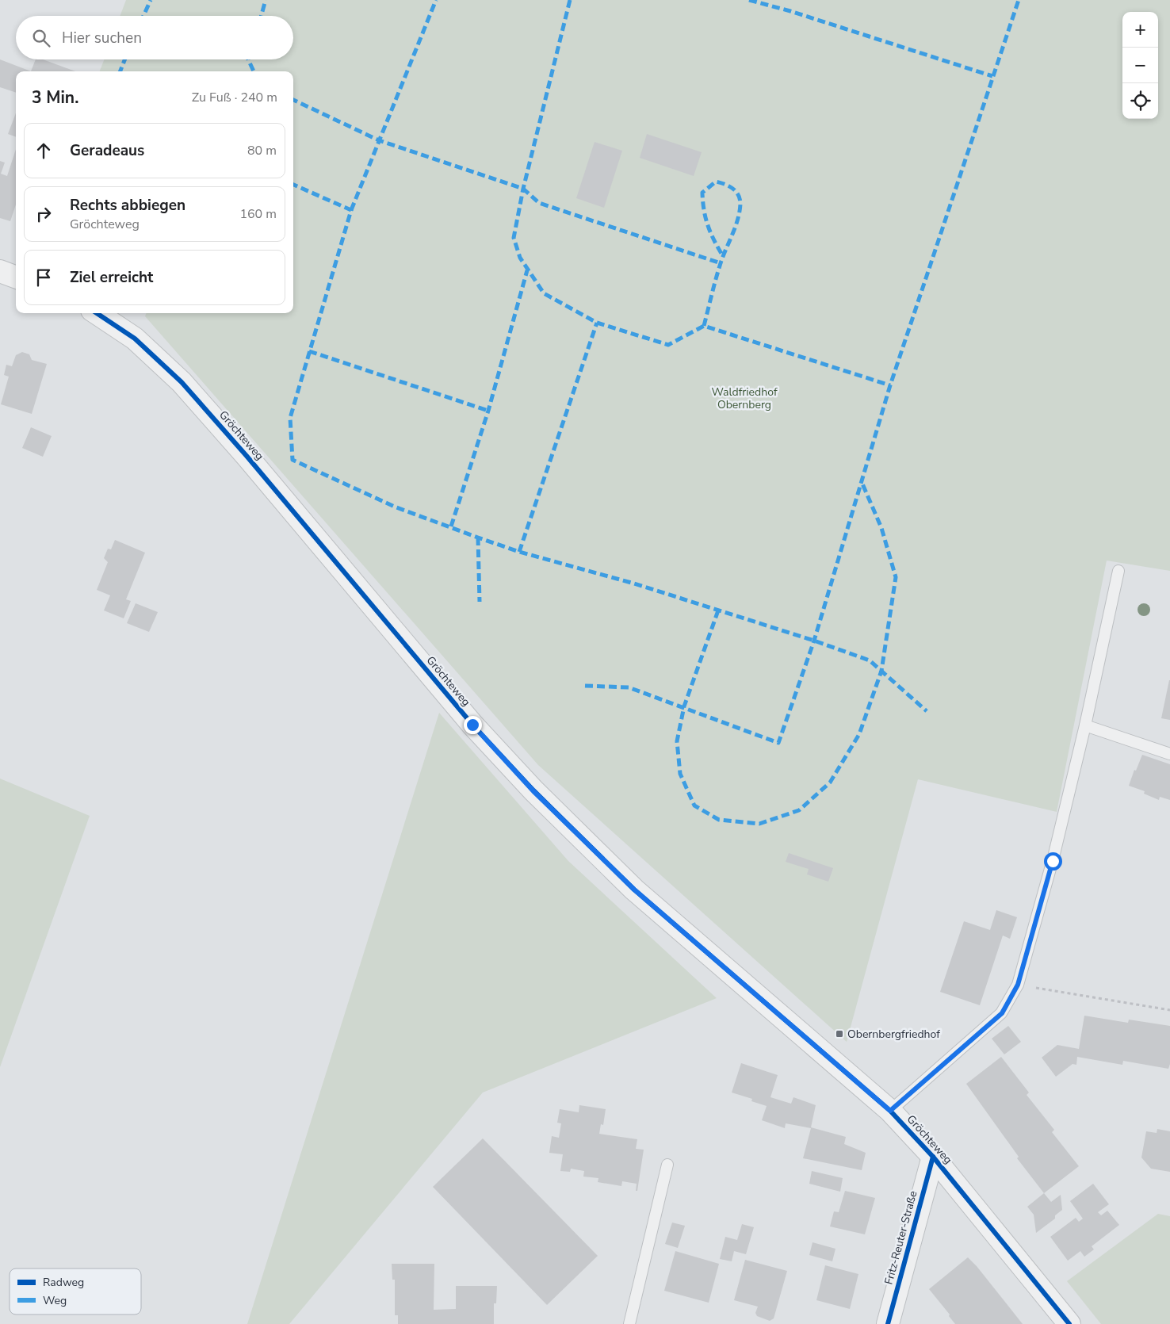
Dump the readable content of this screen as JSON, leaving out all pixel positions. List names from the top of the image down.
{
  "streets": {
    "street": ["Gröchteweg", "Fritz-Reuter-Straße"]
  },
  "crossings": [
    ["Gröchteweg", "Fritz-Reuter-Straße"]
  ],
  "parks": ["Waldfriedhof Obernberg"],
  "places": {
    "transit": ["Obernbergfriedhof"]
  },
  "legend": ["Radweg", "Weg"],
  "page": {
    "map_buttons": ["+", "−"],
    "search": "Hier suchen",
    "heading": ["3 Min.", "Zu Fuß · 240 m"],
    "list": [
      ["Geradeaus", "80 m"],
      ["Rechts abbiegen", "Gröchteweg", "160 m"],
      "Ziel erreicht"
    ]
  }
}
